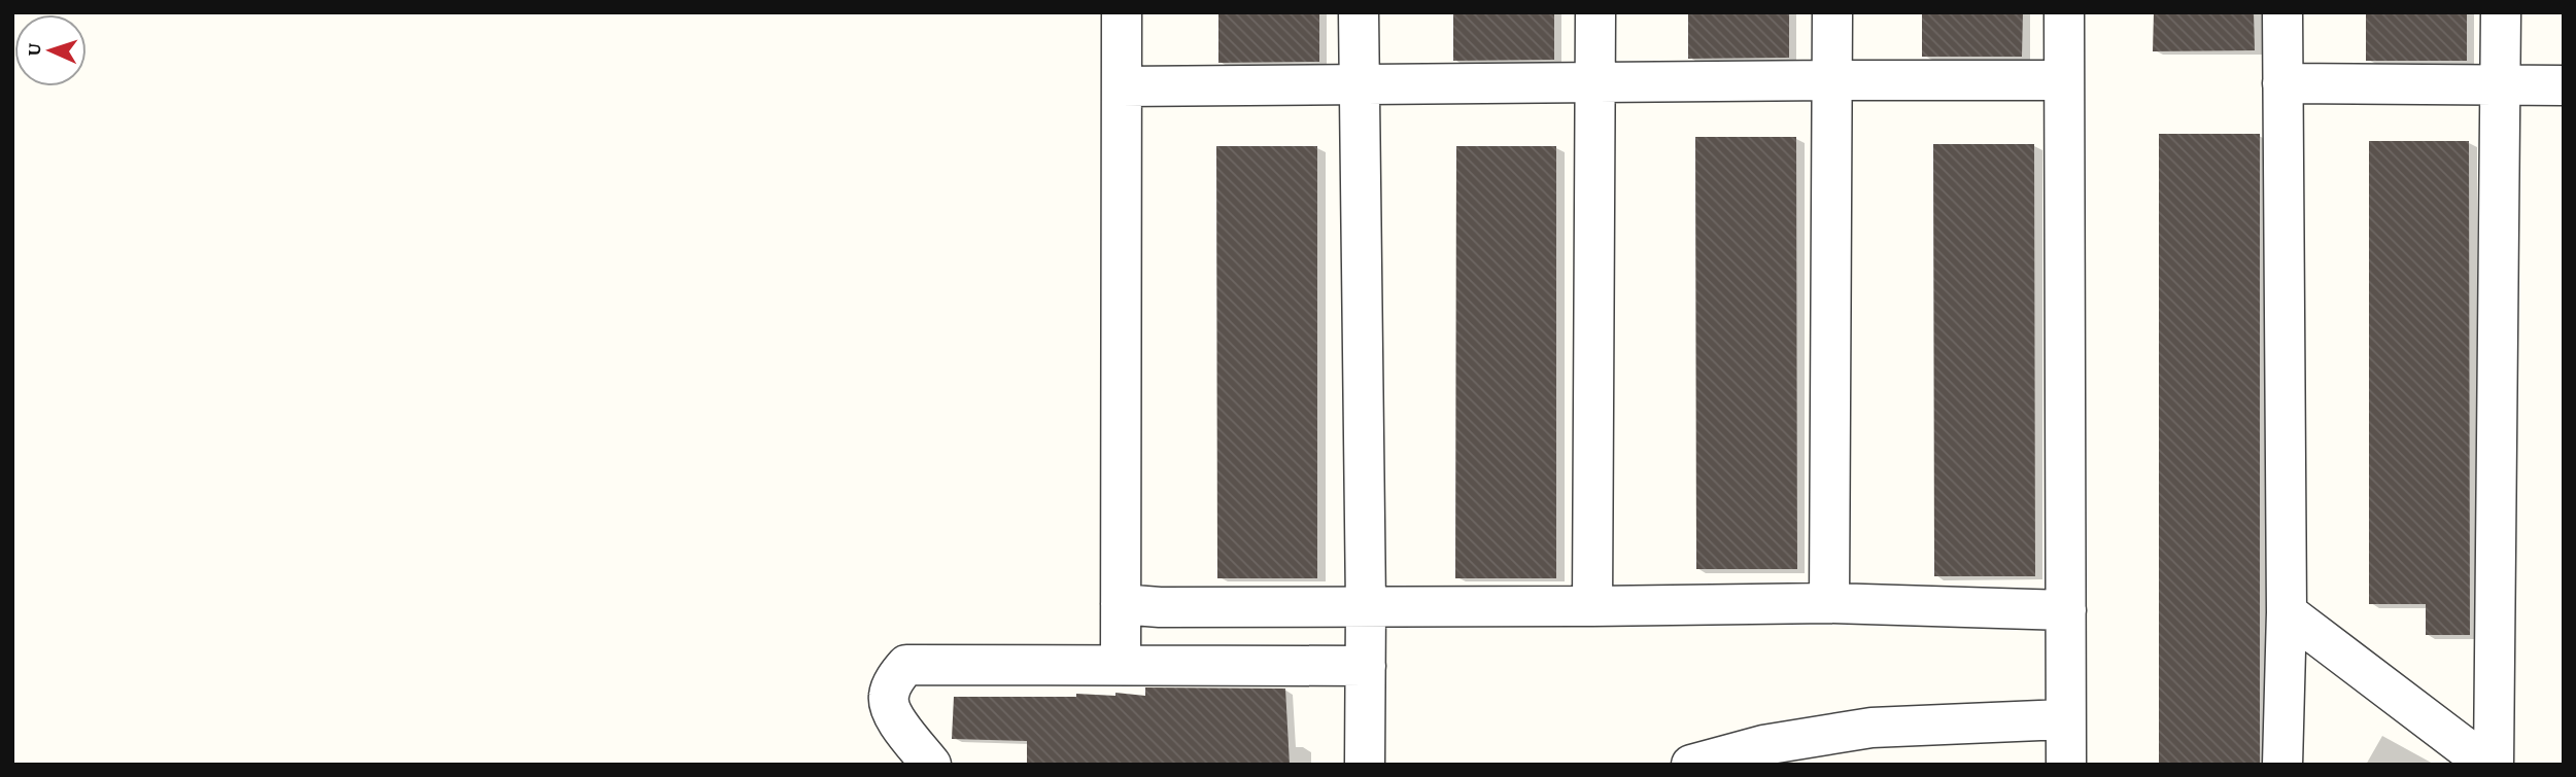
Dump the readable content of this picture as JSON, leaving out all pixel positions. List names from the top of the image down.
{
  "north": "left"
}
